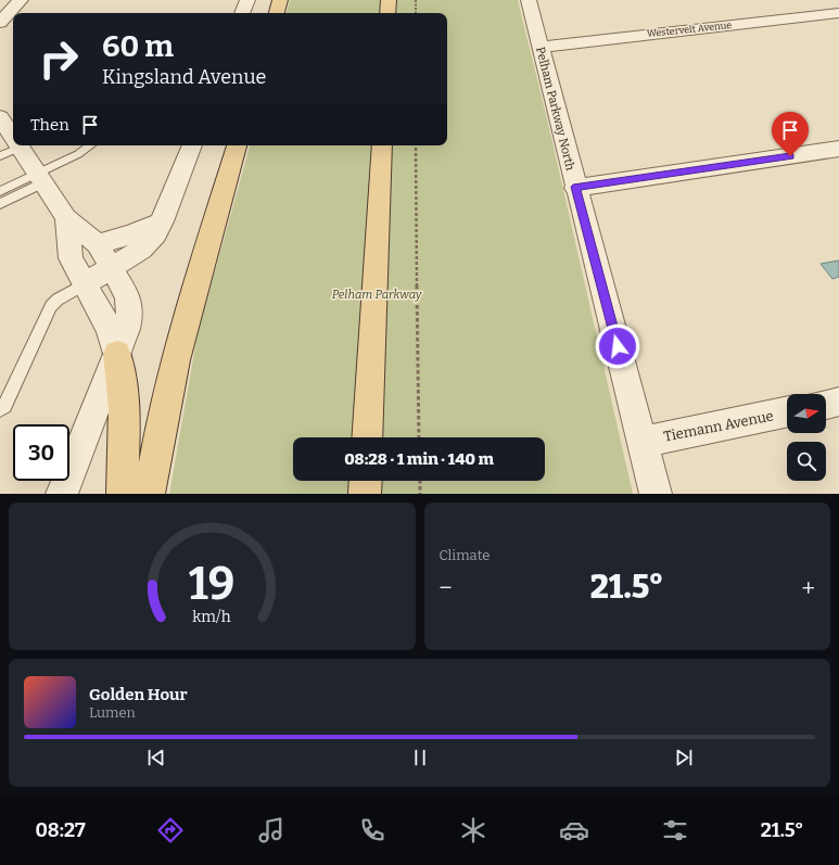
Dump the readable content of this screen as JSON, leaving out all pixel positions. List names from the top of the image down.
{
  "streets": {
    "street": ["Westervelt Avenue", "Pelham Parkway North", "Tiemann Avenue"]
  },
  "crossings": [
    ["Westervelt Avenue", "Pelham Parkway North"],
    ["Pelham Parkway North", "Tiemann Avenue"]
  ],
  "parks": ["Pelham Parkway"],
  "north": "right",
  "page": {
    "turn": ["60 m", "Kingsland Avenue"],
    "then": "Then",
    "limit": "30",
    "trip": "08:28 · 1 min · 140 m",
    "tile": "Climate",
    "heat": ["−", "21.5°", "+"],
    "song": ["Golden Hour", "Lumen"],
    "tabs": ["08:27", "21.5°"],
    "gauge": ["19", "km/h"]
  }
}
